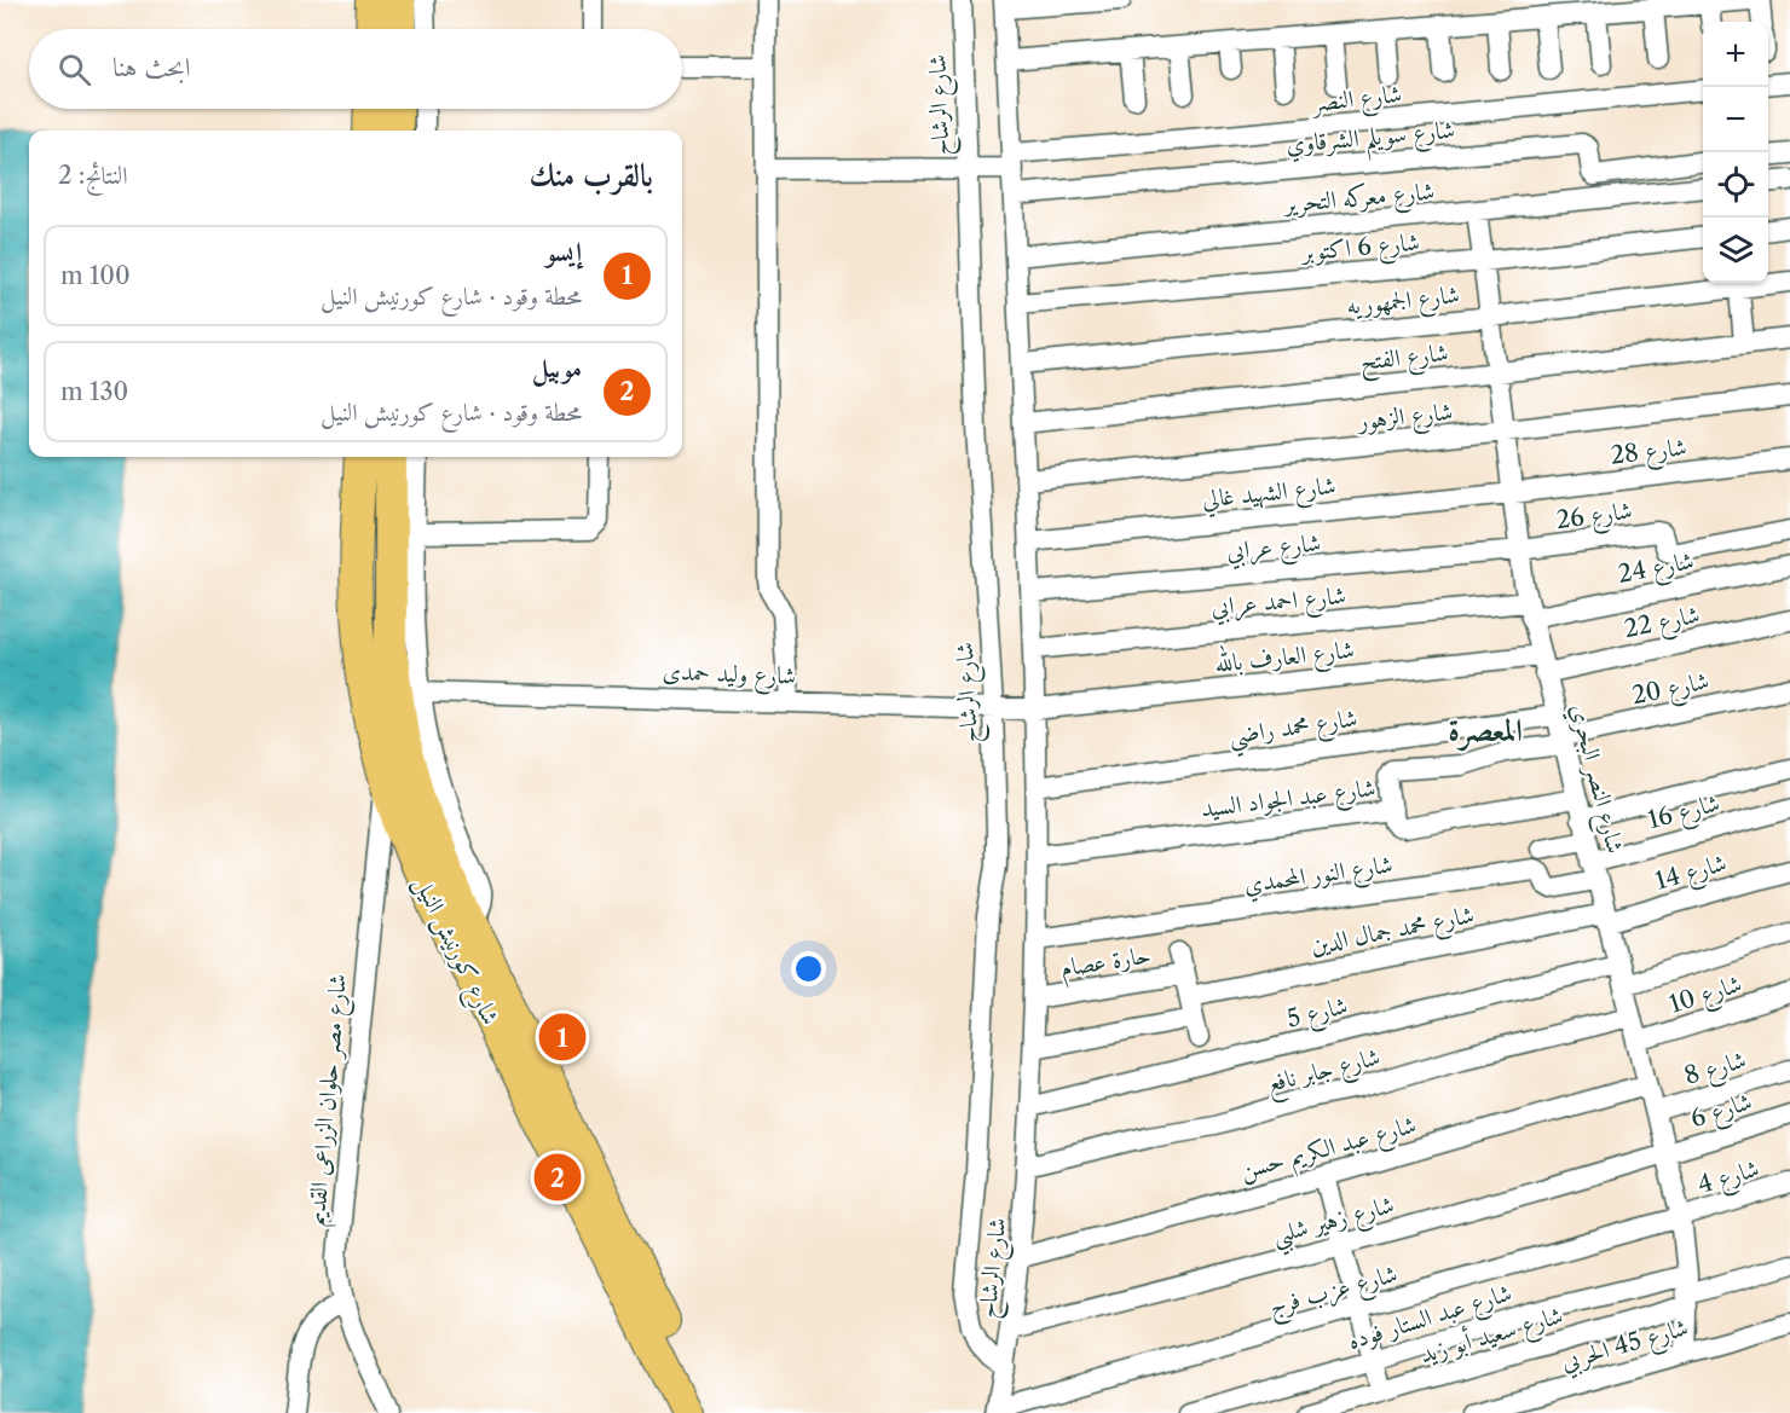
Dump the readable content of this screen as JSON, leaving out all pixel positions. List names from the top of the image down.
{
  "streets": {
    "highway": ["شارع كورنيش النيل"],
    "street": [
      "شارع النصر",
      "شارع الرشاح",
      "شارع سويلم الشرقاوي",
      "شارع معركه التحرير",
      "شارع 6 اكتوبر",
      "شارع الجمهوريه",
      "شارع الفتح",
      "شارع الزهور",
      "شارع 28",
      "شارع الشهيد غالي",
      "شارع 26",
      "شارع عرابي",
      "شارع 24",
      "شارع احمد عرابي",
      "شارع 22",
      "شارع العارف بالله",
      "شارع وليد حمدى",
      "شارع 20",
      "شارع محمد راضي",
      "شارع النصر البحري",
      "شارع عبد الجواد السيد",
      "شارع 16",
      "شارع 14",
      "شارع النور المحمدي",
      "شارع محمد جمال الدين",
      "حارة عصام",
      "شارع 10",
      "شارع 5",
      "شارع 8",
      "شارع جابر نافع",
      "شارع مصر حلوان الزراعى القديم",
      "شارع 6",
      "شارع عبد الكريم حسن",
      "شارع 4",
      "شارع زهير شلبي",
      "شارع عزب فرج",
      "شارع عبد الستار فوده",
      "شارع سعيد أبو زيد",
      "شارع 45 الحربي"
    ]
  },
  "crossings": [
    ["شارع النصر", "شارع الرشاح"],
    ["شارع الرشاح", "شارع سويلم الشرقاوي"],
    ["شارع الرشاح", "شارع معركه التحرير"],
    ["شارع الرشاح", "شارع 6 اكتوبر"],
    ["شارع الرشاح", "شارع الجمهوريه"],
    ["شارع الرشاح", "شارع الفتح"],
    ["شارع الرشاح", "شارع الزهور"],
    ["شارع الرشاح", "شارع الشهيد غالي"],
    ["شارع الرشاح", "شارع عرابي"],
    ["شارع الرشاح", "شارع احمد عرابي"],
    ["شارع الرشاح", "شارع العارف بالله"],
    ["شارع الرشاح", "شارع وليد حمدى"],
    ["شارع الرشاح", "شارع محمد راضي"],
    ["شارع الرشاح", "شارع عبد الجواد السيد"],
    ["شارع الرشاح", "شارع النور المحمدي"],
    ["شارع الرشاح", "حارة عصام"],
    ["شارع الرشاح", "شارع 5"],
    ["شارع الرشاح", "شارع جابر نافع"],
    ["شارع الرشاح", "شارع عبد الكريم حسن"],
    ["شارع الرشاح", "شارع زهير شلبي"],
    ["شارع الرشاح", "شارع عزب فرج"],
    ["شارع معركه التحرير", "شارع النصر البحري"],
    ["شارع 6 اكتوبر", "شارع النصر البحري"],
    ["شارع الجمهوريه", "شارع النصر البحري"],
    ["شارع الفتح", "شارع النصر البحري"],
    ["شارع الزهور", "شارع النصر البحري"],
    ["شارع 28", "شارع الشهيد غالي"],
    ["شارع 28", "شارع النصر البحري"],
    ["شارع الشهيد غالي", "شارع النصر البحري"],
    ["شارع 26", "شارع عرابي"],
    ["شارع 26", "شارع النصر البحري"],
    ["شارع عرابي", "شارع النصر البحري"],
    ["شارع 24", "شارع احمد عرابي"],
    ["شارع 24", "شارع النصر البحري"],
    ["شارع احمد عرابي", "شارع النصر البحري"],
    ["شارع 22", "شارع العارف بالله"],
    ["شارع 22", "شارع النصر البحري"],
    ["شارع العارف بالله", "شارع وليد حمدى"],
    ["شارع العارف بالله", "شارع النصر البحري"],
    ["شارع 20", "شارع النصر البحري"],
    ["شارع 20", "شارع عبد الجواد السيد"],
    ["شارع محمد راضي", "شارع النصر البحري"],
    ["شارع النصر البحري", "شارع عبد الجواد السيد"],
    ["شارع النصر البحري", "شارع 16"],
    ["شارع النصر البحري", "شارع 14"],
    ["شارع النصر البحري", "شارع النور المحمدي"],
    ["شارع النصر البحري", "شارع محمد جمال الدين"],
    ["شارع النصر البحري", "شارع 10"],
    ["شارع النصر البحري", "شارع 5"],
    ["شارع النصر البحري", "شارع 8"],
    ["شارع النصر البحري", "شارع جابر نافع"],
    ["شارع النصر البحري", "شارع 6"],
    ["شارع النصر البحري", "شارع عبد الكريم حسن"],
    ["شارع النصر البحري", "شارع 4"],
    ["شارع النصر البحري", "شارع زهير شلبي"],
    ["شارع النصر البحري", "شارع عزب فرج"],
    ["شارع النصر البحري", "شارع عبد الستار فوده"],
    ["شارع النصر البحري", "شارع سعيد أبو زيد"],
    ["شارع النصر البحري", "شارع 45 الحربي"],
    ["شارع 16", "شارع النور المحمدي"],
    ["شارع 14", "شارع محمد جمال الدين"],
    ["شارع محمد جمال الدين", "حارة عصام"],
    ["شارع كورنيش النيل", "شارع مصر حلوان الزراعى القديم"],
    ["شارع 6", "شارع زهير شلبي"],
    ["شارع 4", "شارع عزب فرج"],
    ["شارع عبد الستار فوده", "شارع سعيد أبو زيد"]
  ],
  "districts": ["المعصرة"],
  "page": {
    "map_buttons": ["+", "−"],
    "search": "ابحث هنا",
    "heading": ["بالقرب منك", "النتائج: 2"],
    "list": [
      {
        "mark": "1",
        "name": "إيسو",
        "note": "محطة وقود · شارع كورنيش النيل",
        "value": "100 m"
      },
      {
        "mark": "2",
        "name": "موبيل",
        "note": "محطة وقود · شارع كورنيش النيل",
        "value": "130 m"
      }
    ],
    "pins": ["1", "2"]
  }
}
